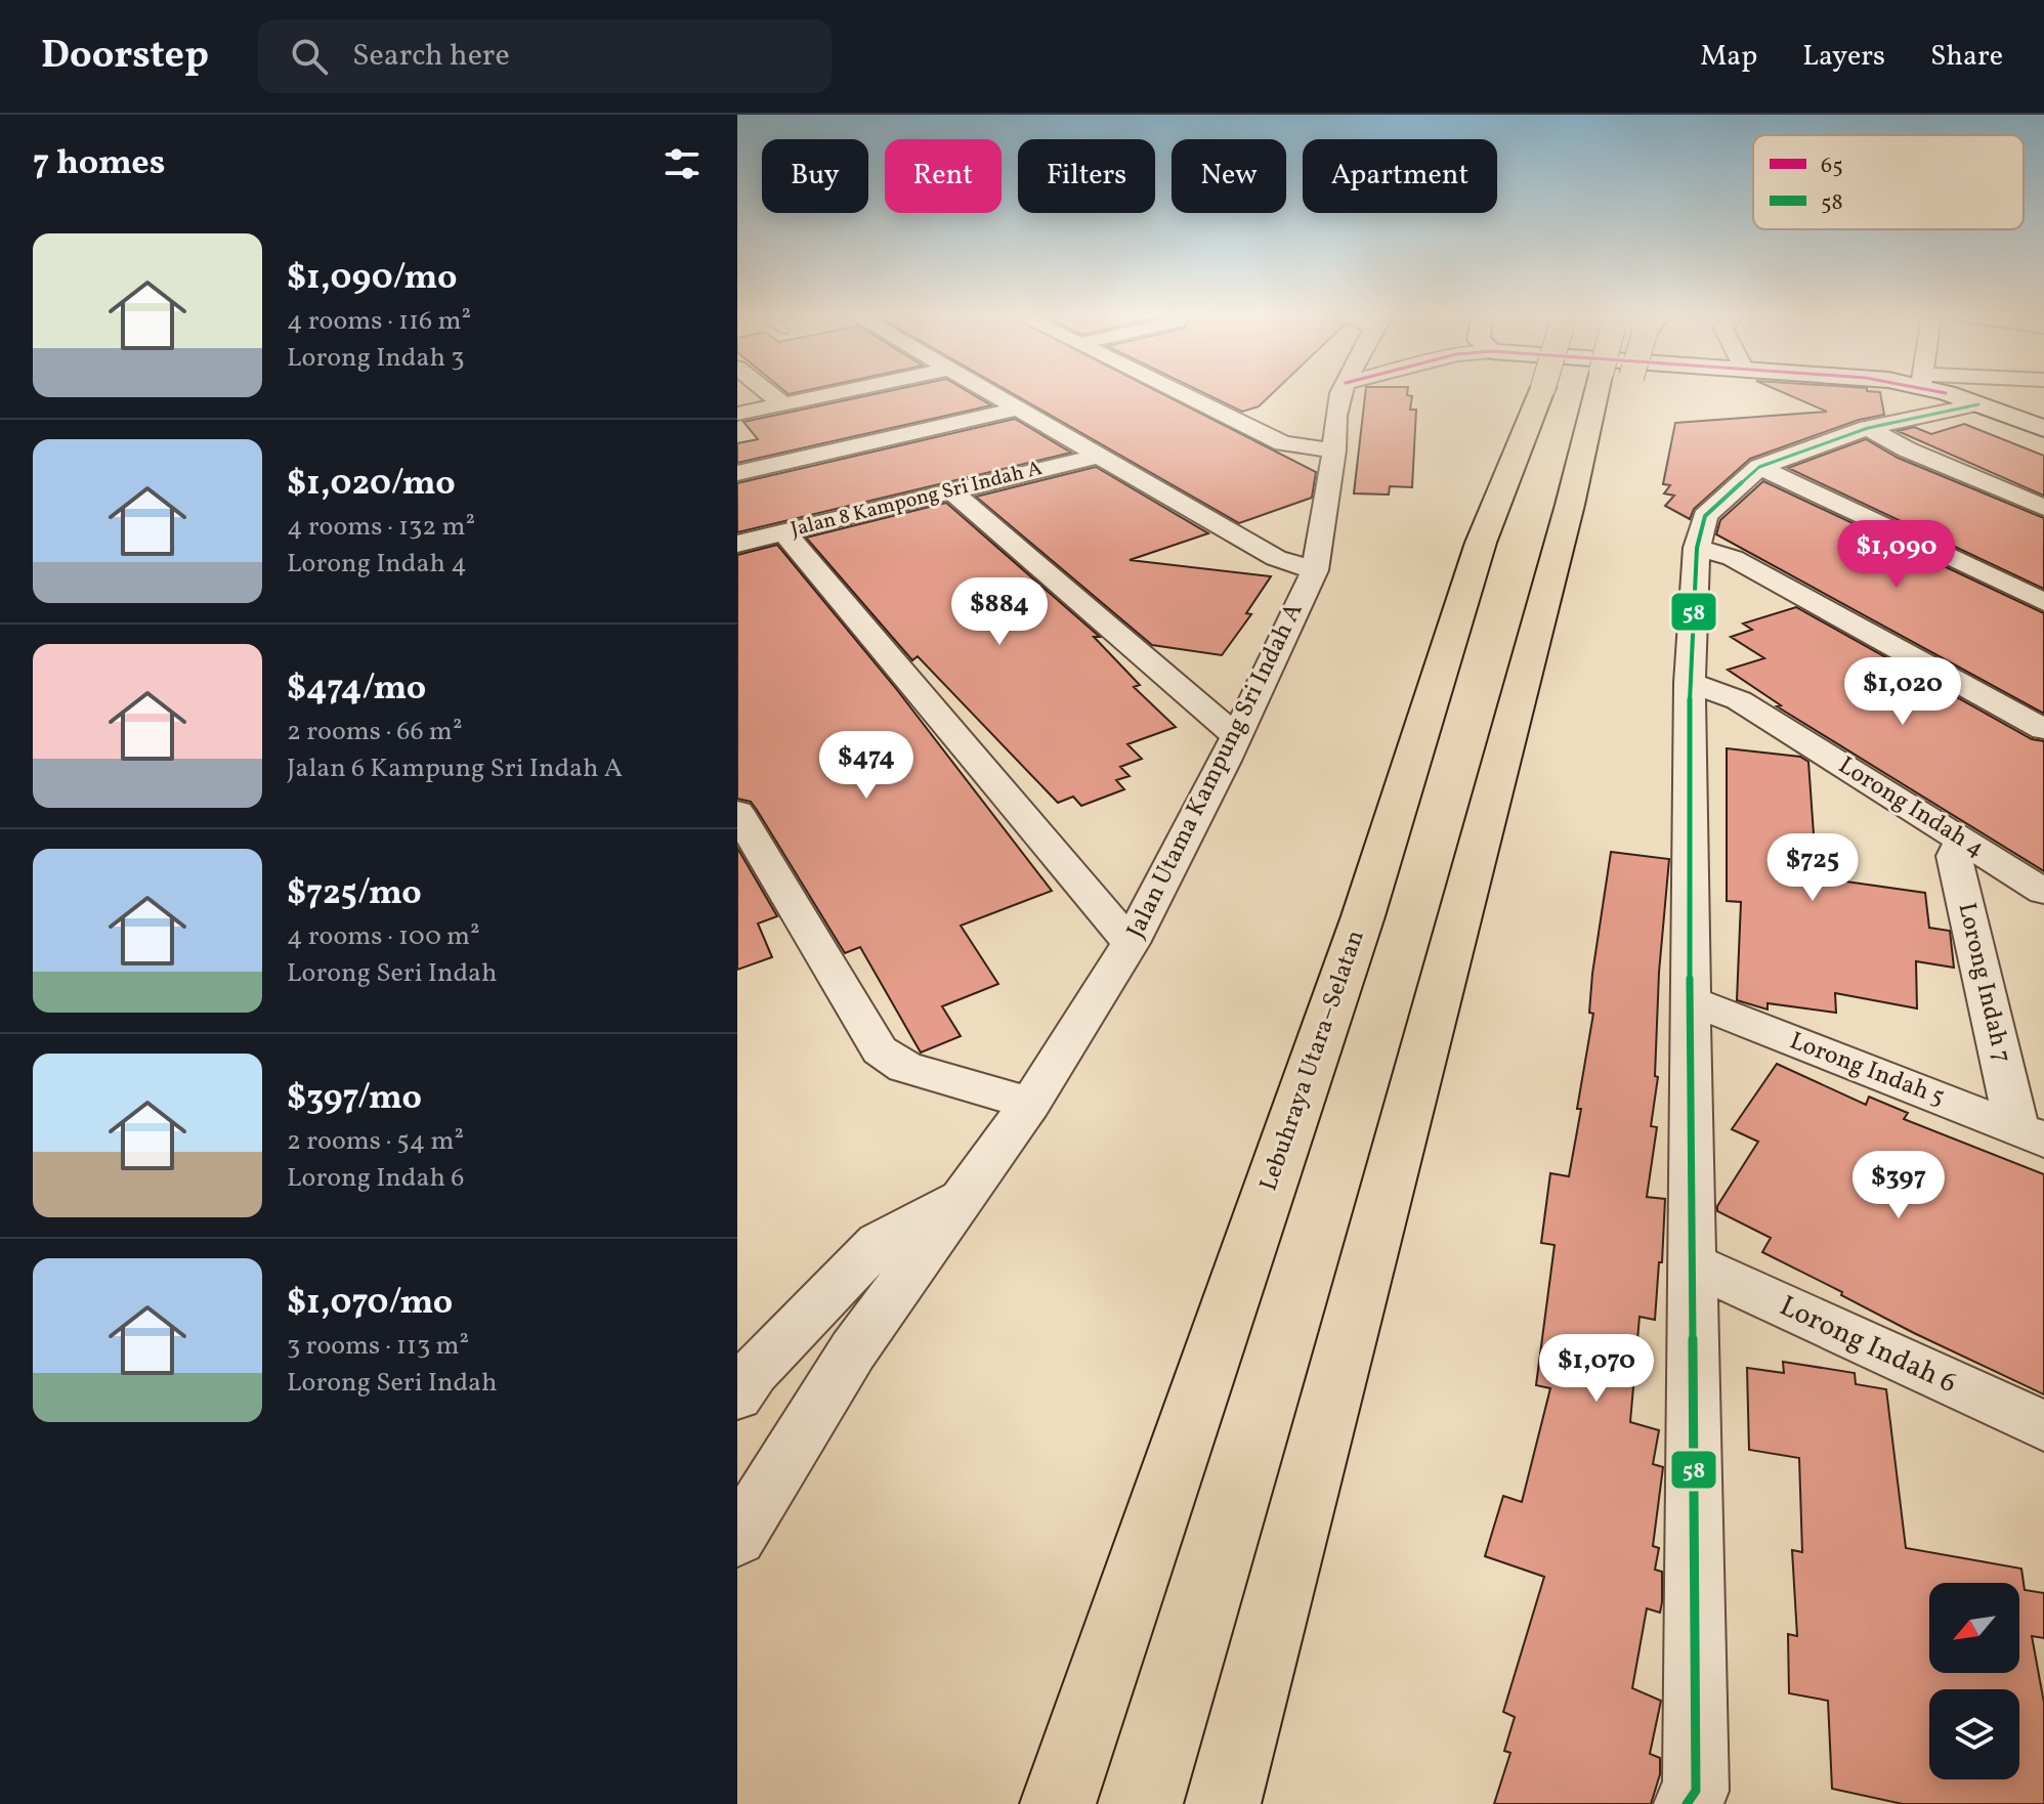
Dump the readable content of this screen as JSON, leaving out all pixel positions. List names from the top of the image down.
{
  "streets": {
    "highway": ["Lebuhraya Utara–Selatan"],
    "street": [
      "Jalan 8 Kampong Sri Indah A",
      "Jalan Utama Kampung Sri Indah A",
      "Lorong Indah 4",
      "Lorong Indah 7",
      "Lorong Indah 5",
      "Lorong Indah 6"
    ]
  },
  "crossings": [
    ["Lorong Indah 4", "Lorong Indah 7"],
    ["Lorong Indah 7", "Lorong Indah 5"]
  ],
  "lines": ["transit line 58"],
  "legend": ["65", "58"],
  "north": "bottom left",
  "page": {
    "header": "Doorstep",
    "search": "Search here",
    "nav": ["Map", "Layers", "Share"],
    "heading": "7 homes",
    "chip": [
      "Buy",
      "Rent",
      "Filters",
      "New",
      "Apartment"
    ],
    "list": [
      {
        "name": "$1,090/mo",
        "note": "4 rooms · 116 m² · Lorong Indah 3"
      },
      {
        "name": "$1,020/mo",
        "note": "4 rooms · 132 m² · Lorong Indah 4"
      },
      {
        "name": "$474/mo",
        "note": "2 rooms · 66 m² · Jalan 6 Kampung Sri Indah A"
      },
      {
        "name": "$725/mo",
        "note": "4 rooms · 100 m² · Lorong Seri Indah"
      },
      {
        "name": "$397/mo",
        "note": "2 rooms · 54 m² · Lorong Indah 6"
      },
      {
        "name": "$1,070/mo",
        "note": "3 rooms · 113 m² · Lorong Seri Indah"
      }
    ],
    "price": [
      "$1,090",
      "$884",
      "$1,020",
      "$474",
      "$725",
      "$397",
      "$1,070"
    ]
  }
}
